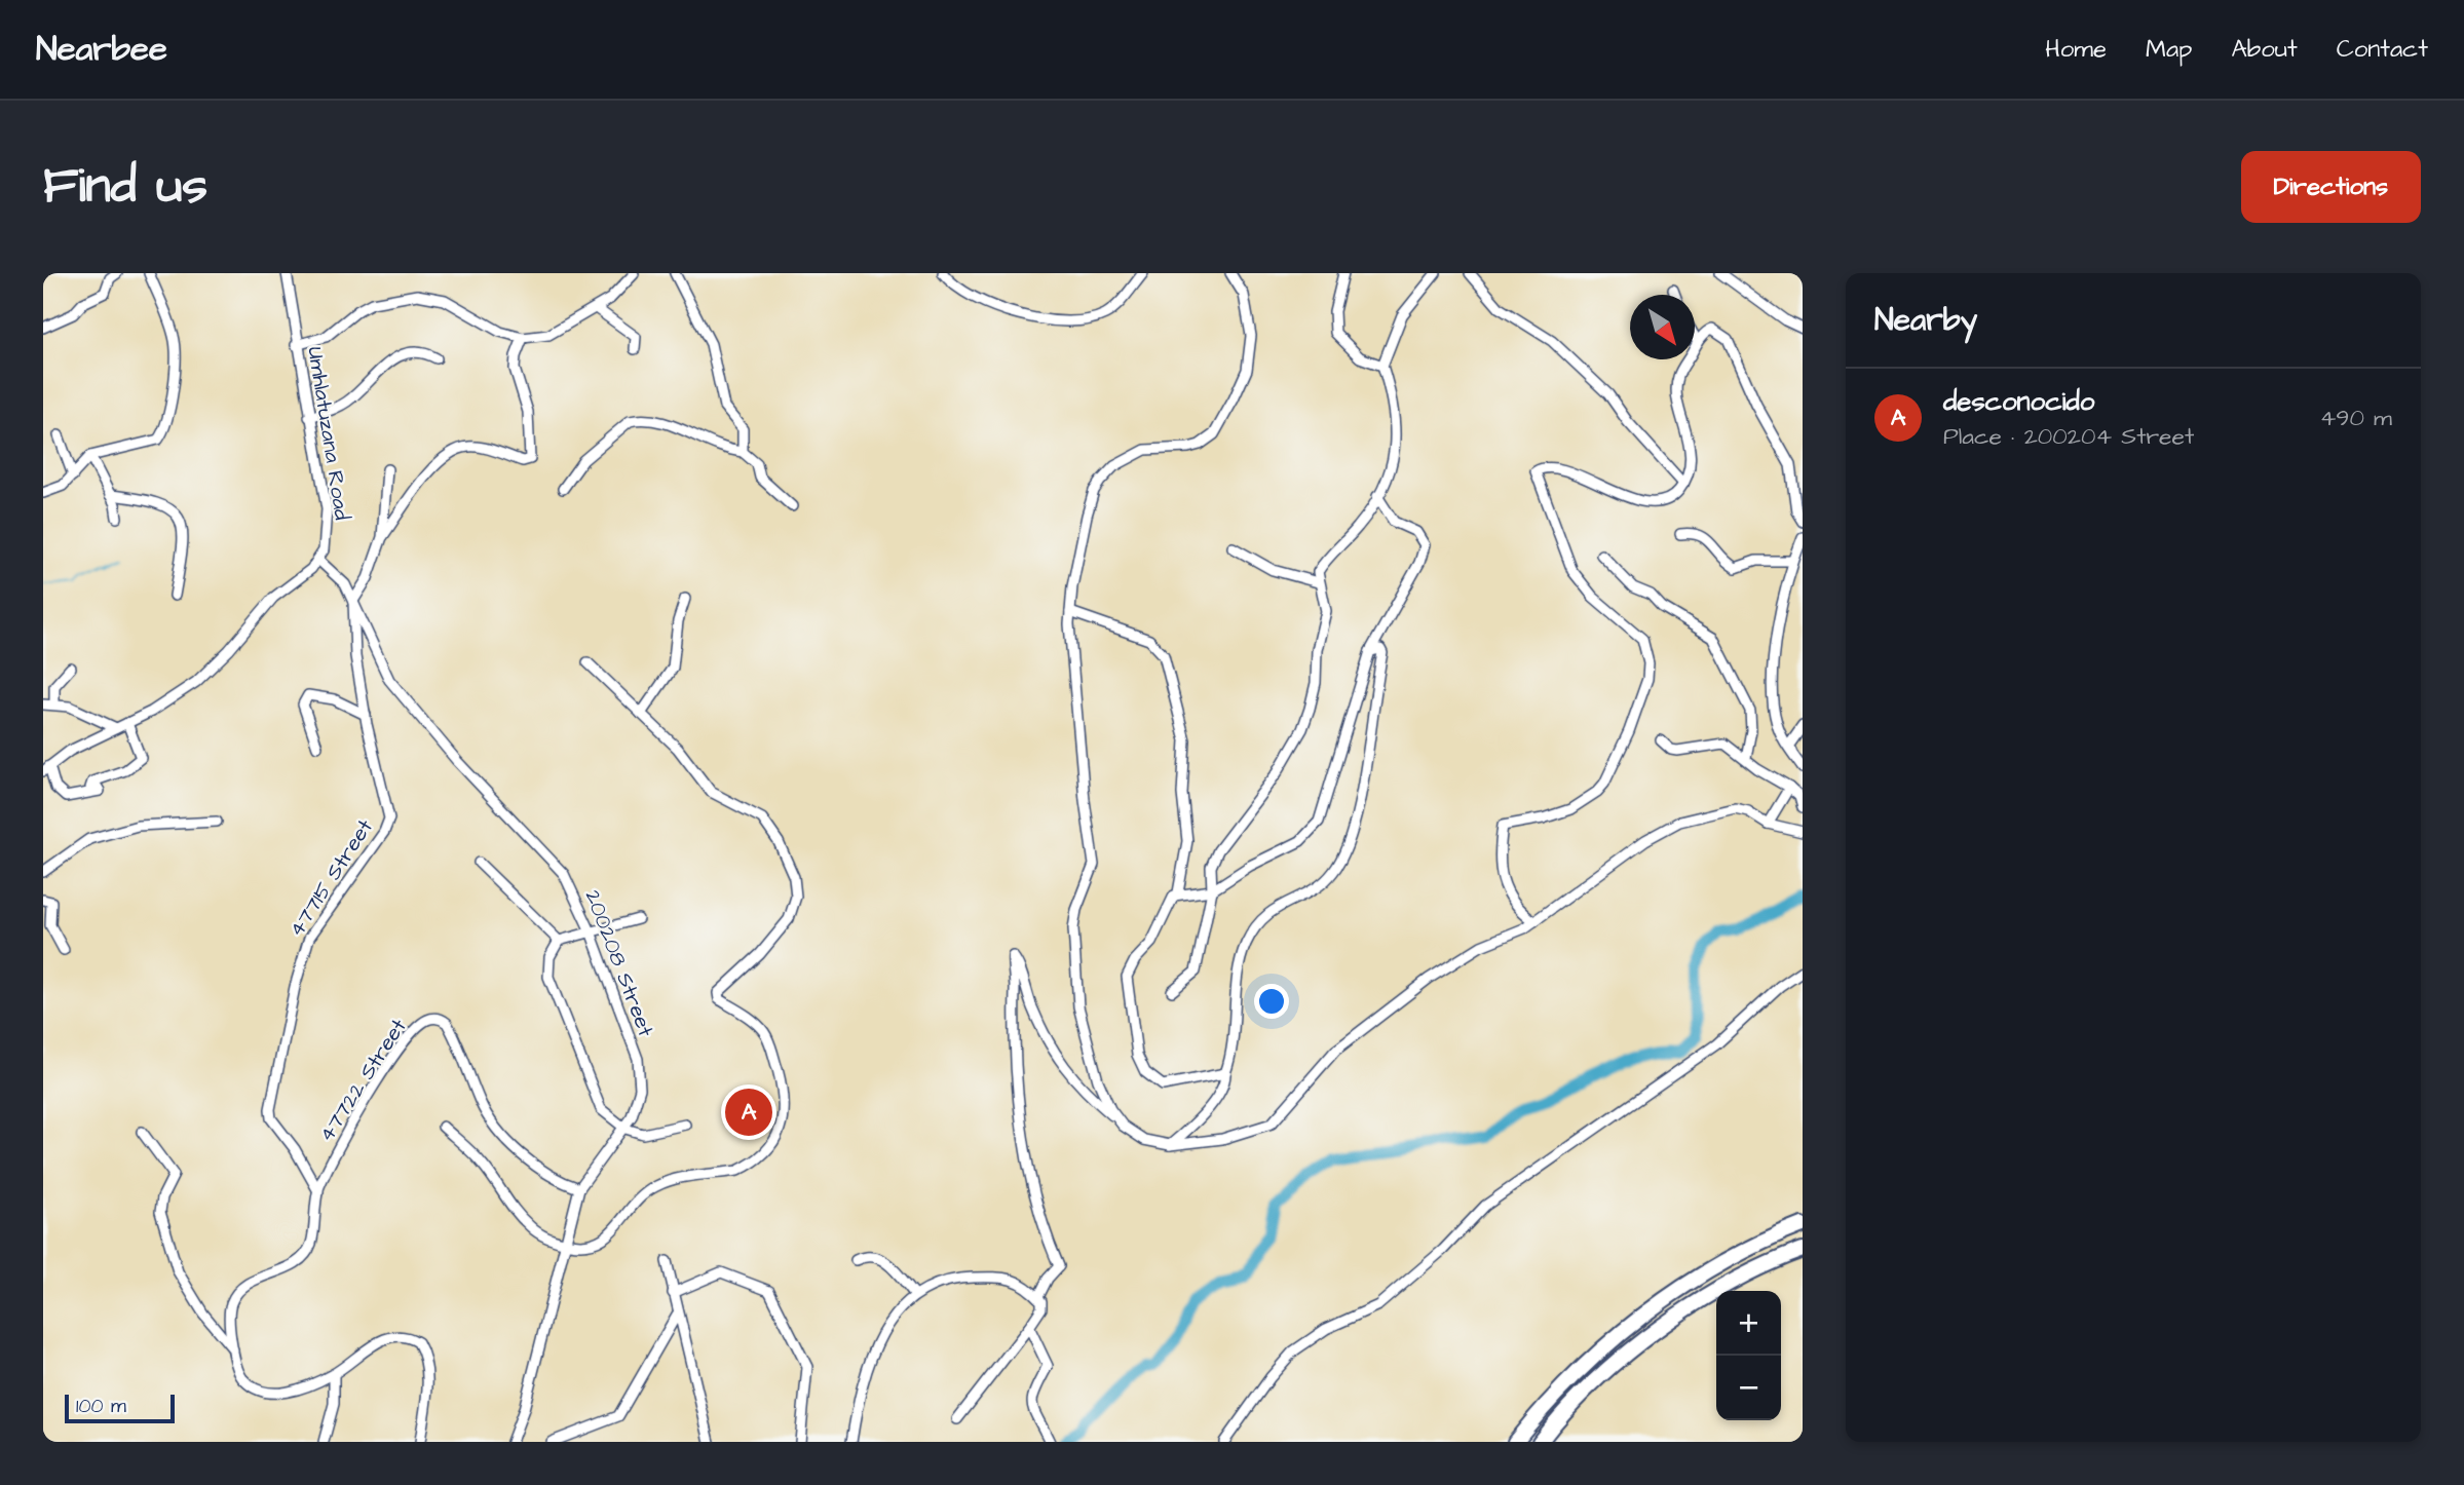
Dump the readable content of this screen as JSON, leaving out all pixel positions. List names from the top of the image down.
{
  "streets": {
    "street": [
      "Umhlatuzana Road",
      "47715 Street",
      "200208 Street",
      "47722 Street"
    ]
  },
  "crossings": [
    ["Umhlatuzana Road", "200208 Street"],
    ["47715 Street", "200208 Street"],
    ["47715 Street", "47722 Street"],
    ["200208 Street", "47722 Street"]
  ],
  "scale_bar": "100 m",
  "north": "bottom right",
  "page": {
    "header": "Nearbee",
    "nav": [
      "Home",
      "Map",
      "About",
      "Contact"
    ],
    "buttons": "Directions",
    "title": "Find us",
    "heading": "Nearby",
    "list": [
      {
        "mark": "A",
        "name": "desconocido",
        "note": "Place · 200204 Street",
        "value": "490 m"
      }
    ],
    "pins": "A",
    "map_buttons": ["+", "−"],
    "scale": "100 m"
  }
}
